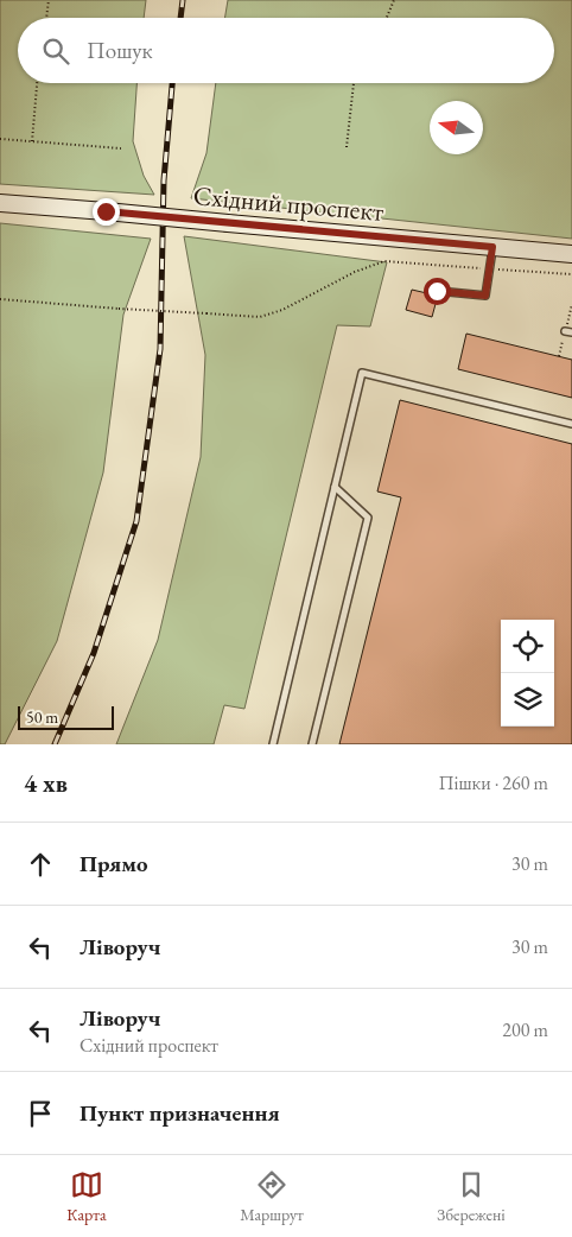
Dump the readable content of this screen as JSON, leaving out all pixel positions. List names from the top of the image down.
{
  "streets": {
    "main road": ["Східний проспект"]
  },
  "scale_bar": "50 m",
  "north": "left",
  "page": {
    "search": "Пошук",
    "scale": "50 m",
    "heading": ["4 хв", "Пішки · 260 m"],
    "list": [
      ["Прямо", "30 m"],
      ["Ліворуч", "30 m"],
      ["Ліворуч", "Східний проспект", "200 m"],
      "Пункт призначення"
    ],
    "nav": ["Карта", "Маршрут", "Збережені"]
  }
}
